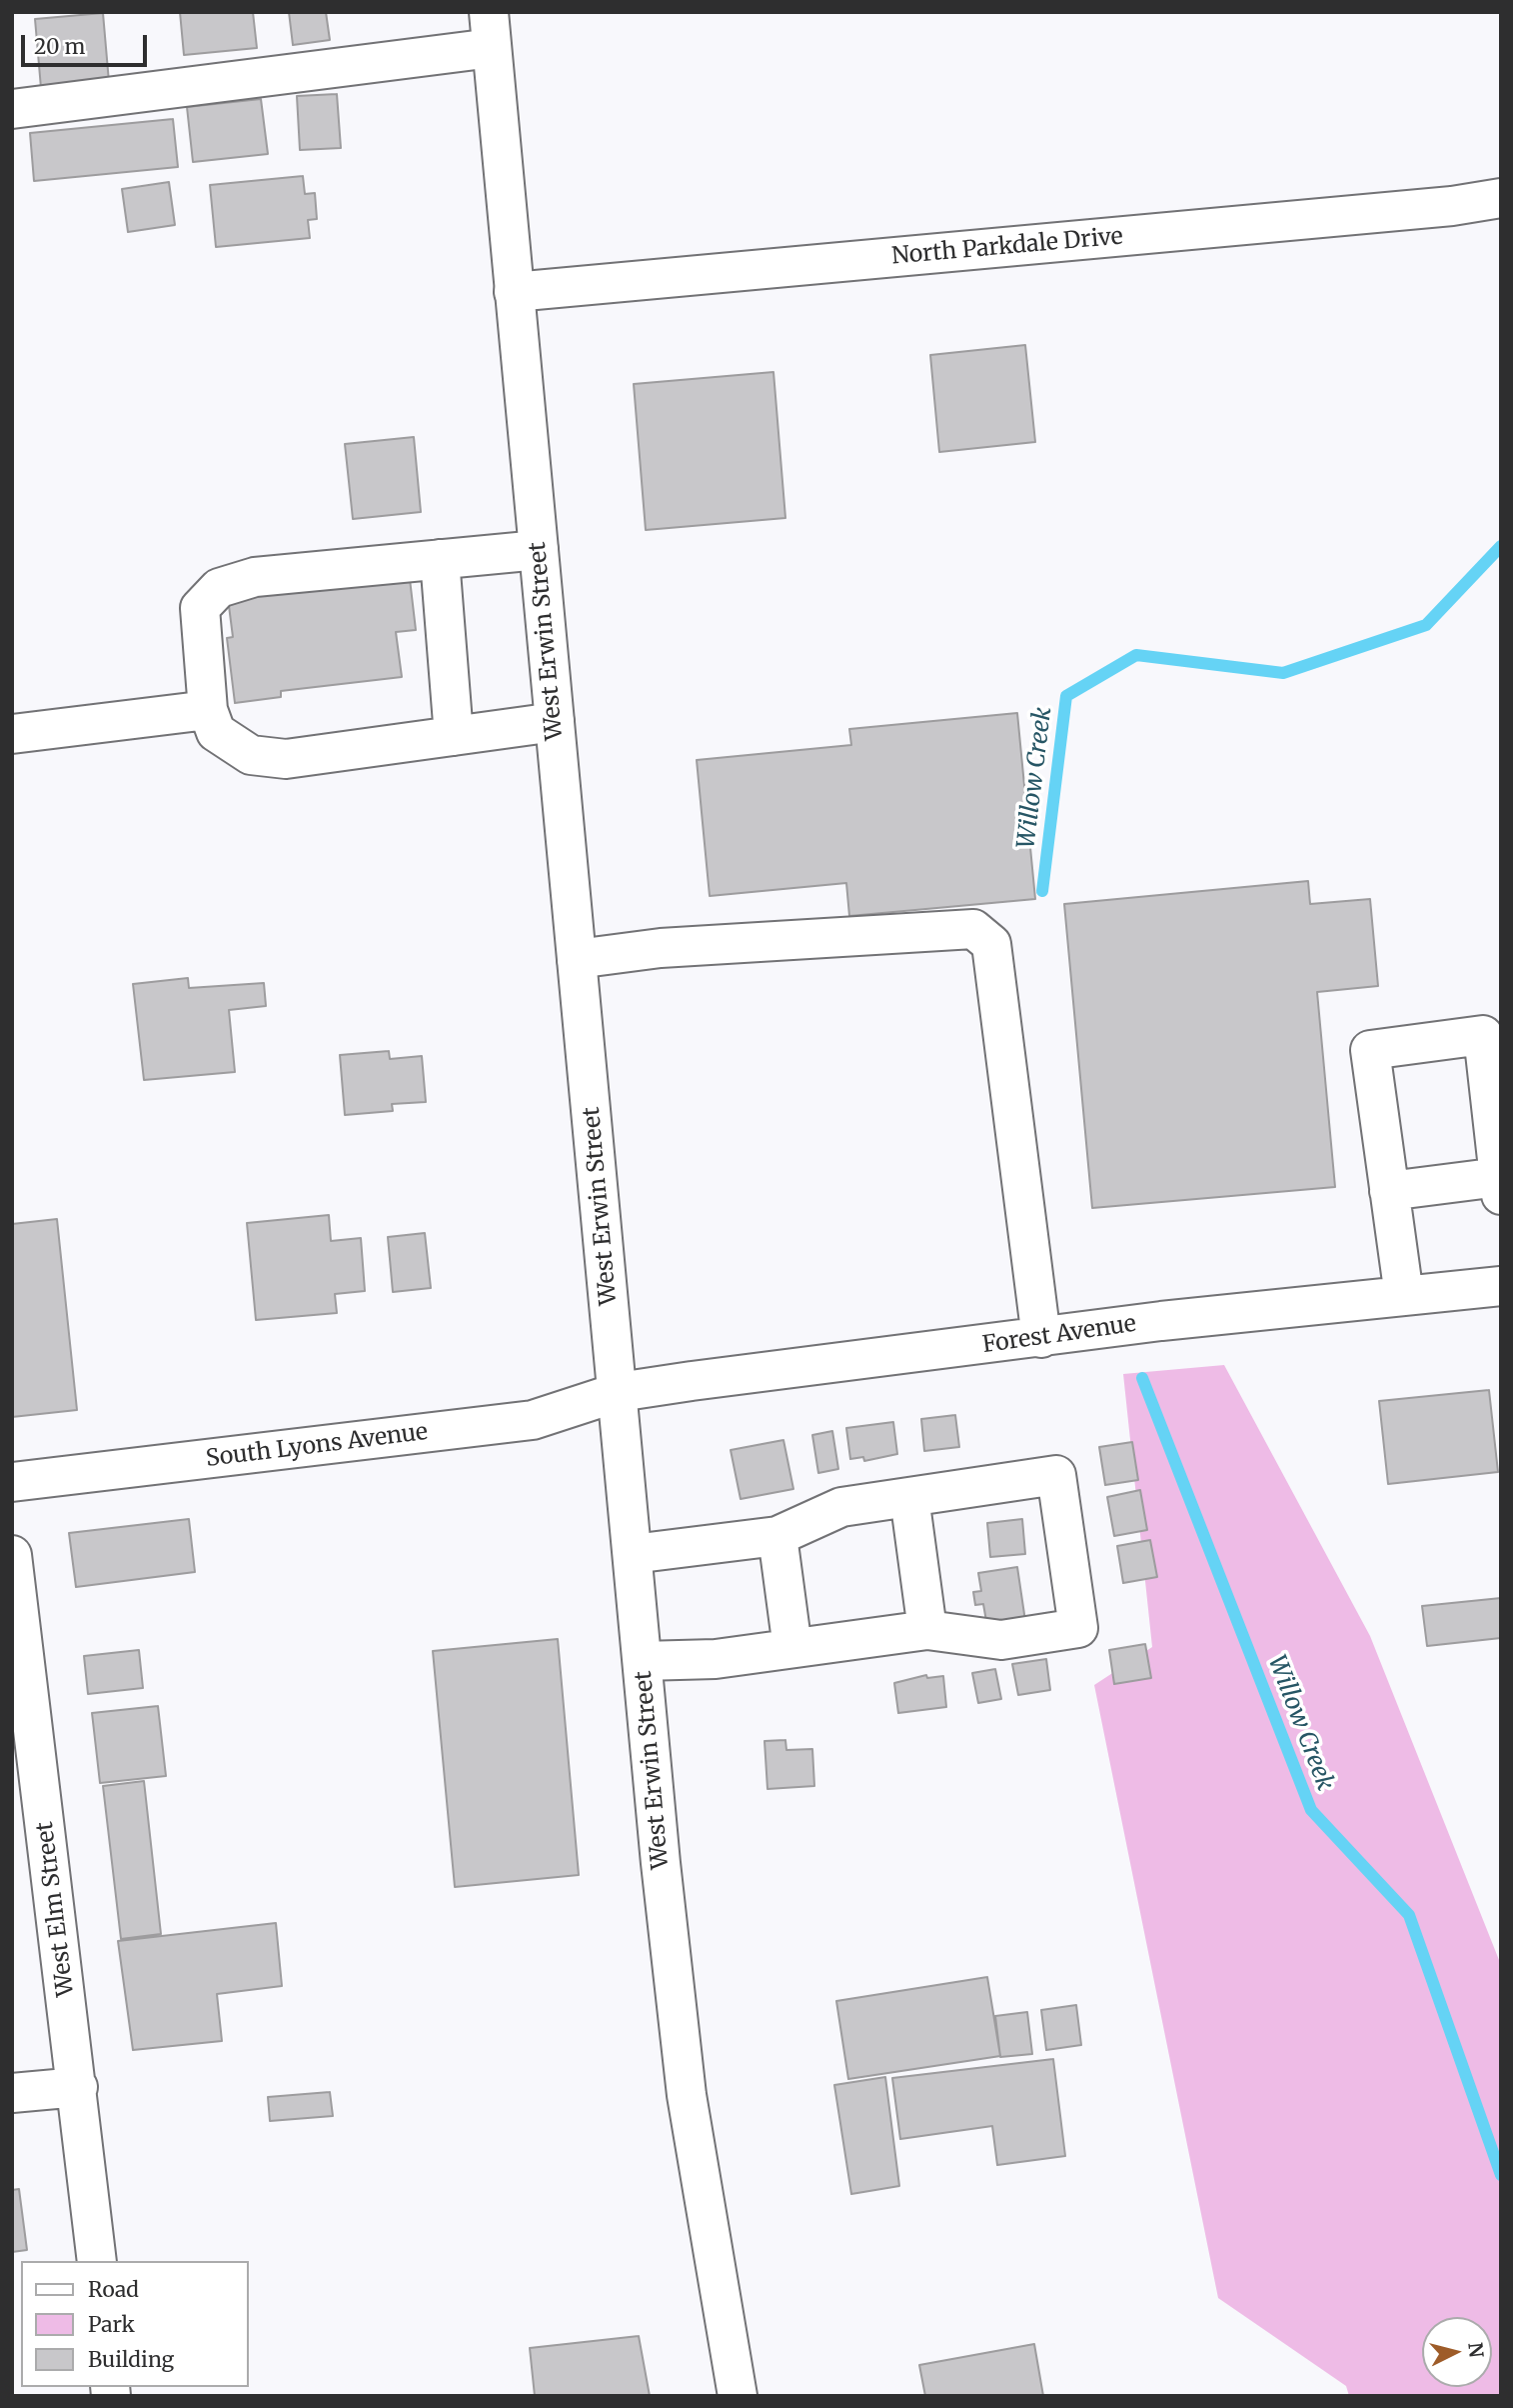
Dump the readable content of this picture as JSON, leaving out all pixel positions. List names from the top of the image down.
{
  "streets": {
    "street": [
      "North Parkdale Drive",
      "West Erwin Street",
      "Forest Avenue",
      "South Lyons Avenue",
      "West Elm Street"
    ]
  },
  "crossings": [
    ["North Parkdale Drive", "West Erwin Street"],
    ["West Erwin Street", "Forest Avenue"],
    ["West Erwin Street", "South Lyons Avenue"],
    ["Forest Avenue", "South Lyons Avenue"]
  ],
  "water": ["Willow Creek"],
  "legend": ["Road", "Park", "Building"],
  "scale_bar": "20 m",
  "north": "right"
}
